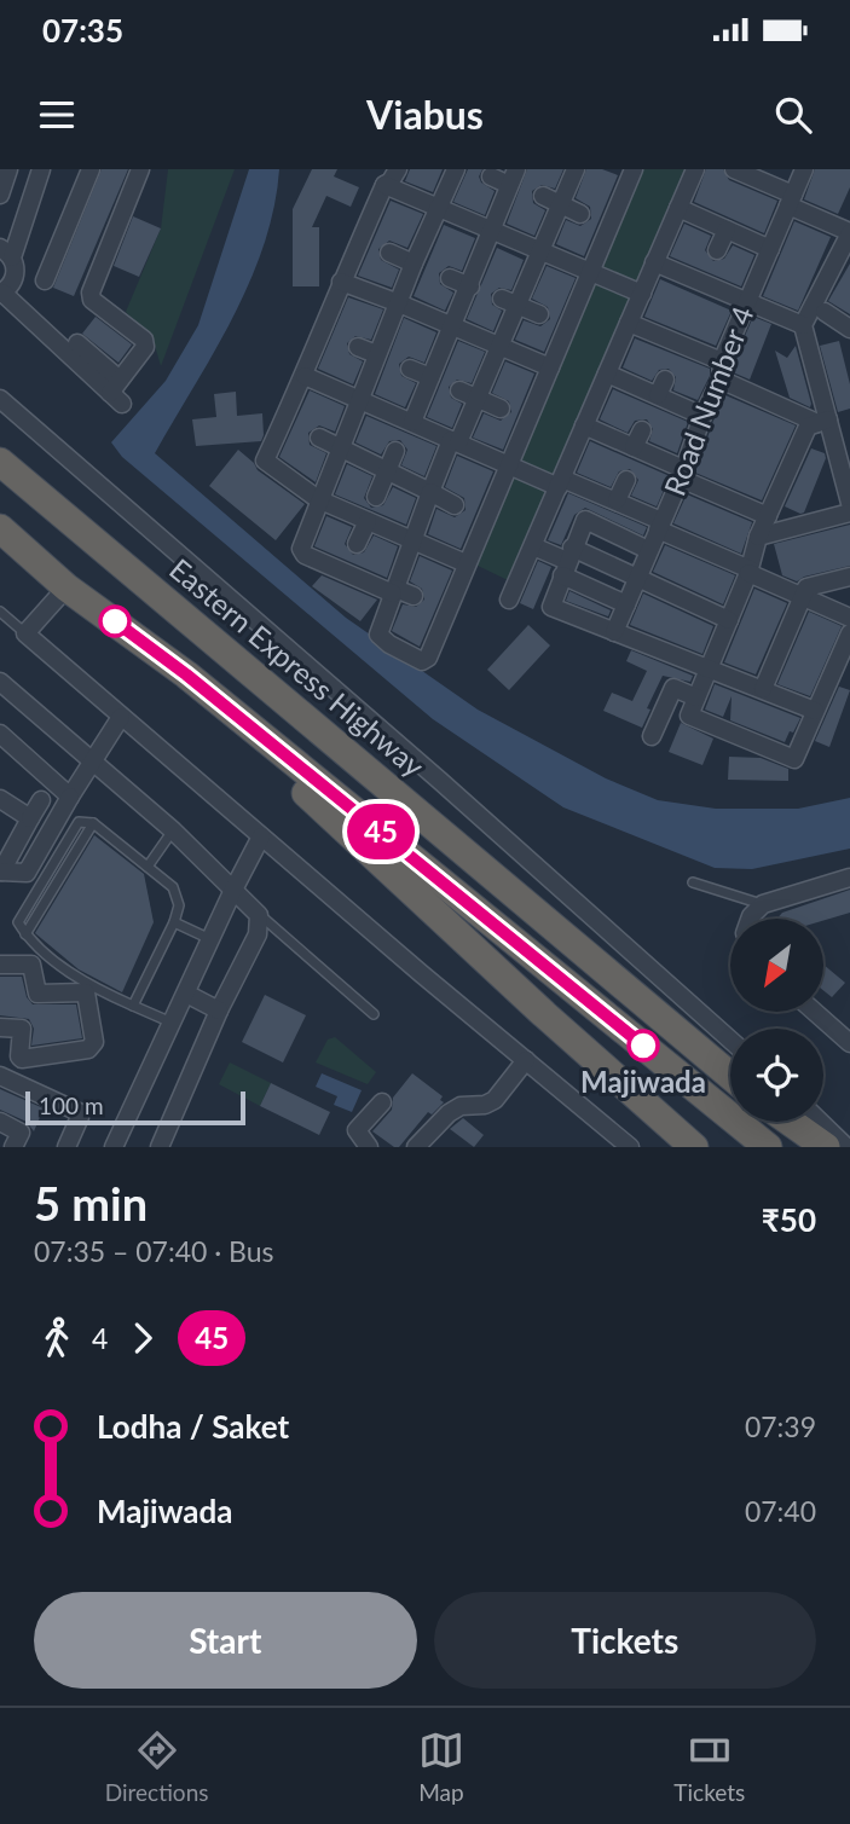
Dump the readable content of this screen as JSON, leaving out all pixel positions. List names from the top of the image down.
{
  "streets": {
    "highway": ["Eastern Express Highway"],
    "street": ["Road Number 4"]
  },
  "places": ["Majiwada"],
  "lines": ["bus line 45"],
  "scale_bar": "100 m",
  "north": "bottom left",
  "page": {
    "status": "07:35",
    "header": "Viabus",
    "on_map": "45",
    "scale": "100 m",
    "heading": ["5 min", "07:35 – 07:40 · Bus", "₹50"],
    "legs": ["4", "45"],
    "list": [
      {
        "name": "Lodha / Saket",
        "value": "07:39"
      },
      {
        "name": "Majiwada",
        "value": "07:40"
      }
    ],
    "buttons": ["Start", "Tickets"],
    "tabs": ["Directions", "Map", "Tickets"]
  }
}
